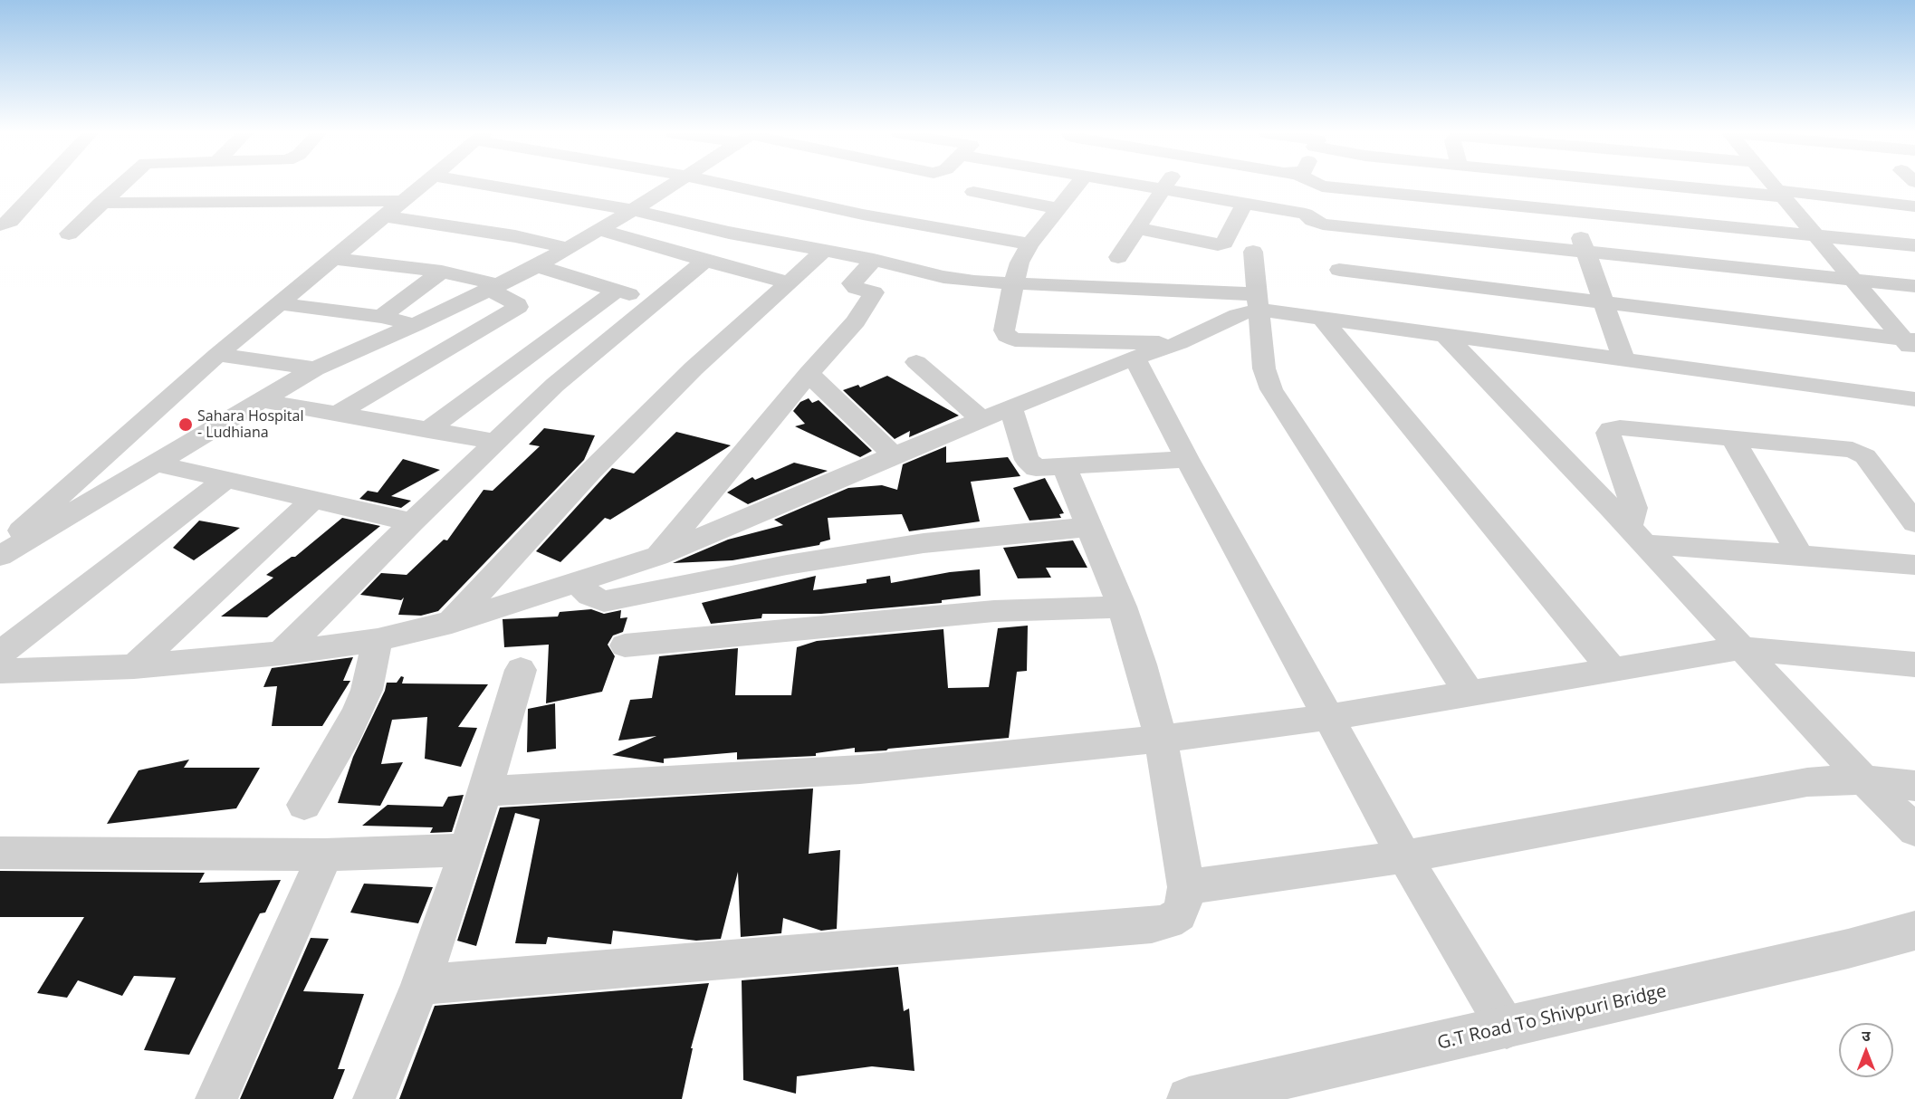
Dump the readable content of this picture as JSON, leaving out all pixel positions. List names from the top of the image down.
{
  "streets": {
    "street": ["G.T Road To Shivpuri Bridge"]
  },
  "places": ["Sahara Hospital - Ludhiana"],
  "north": "top"
}
